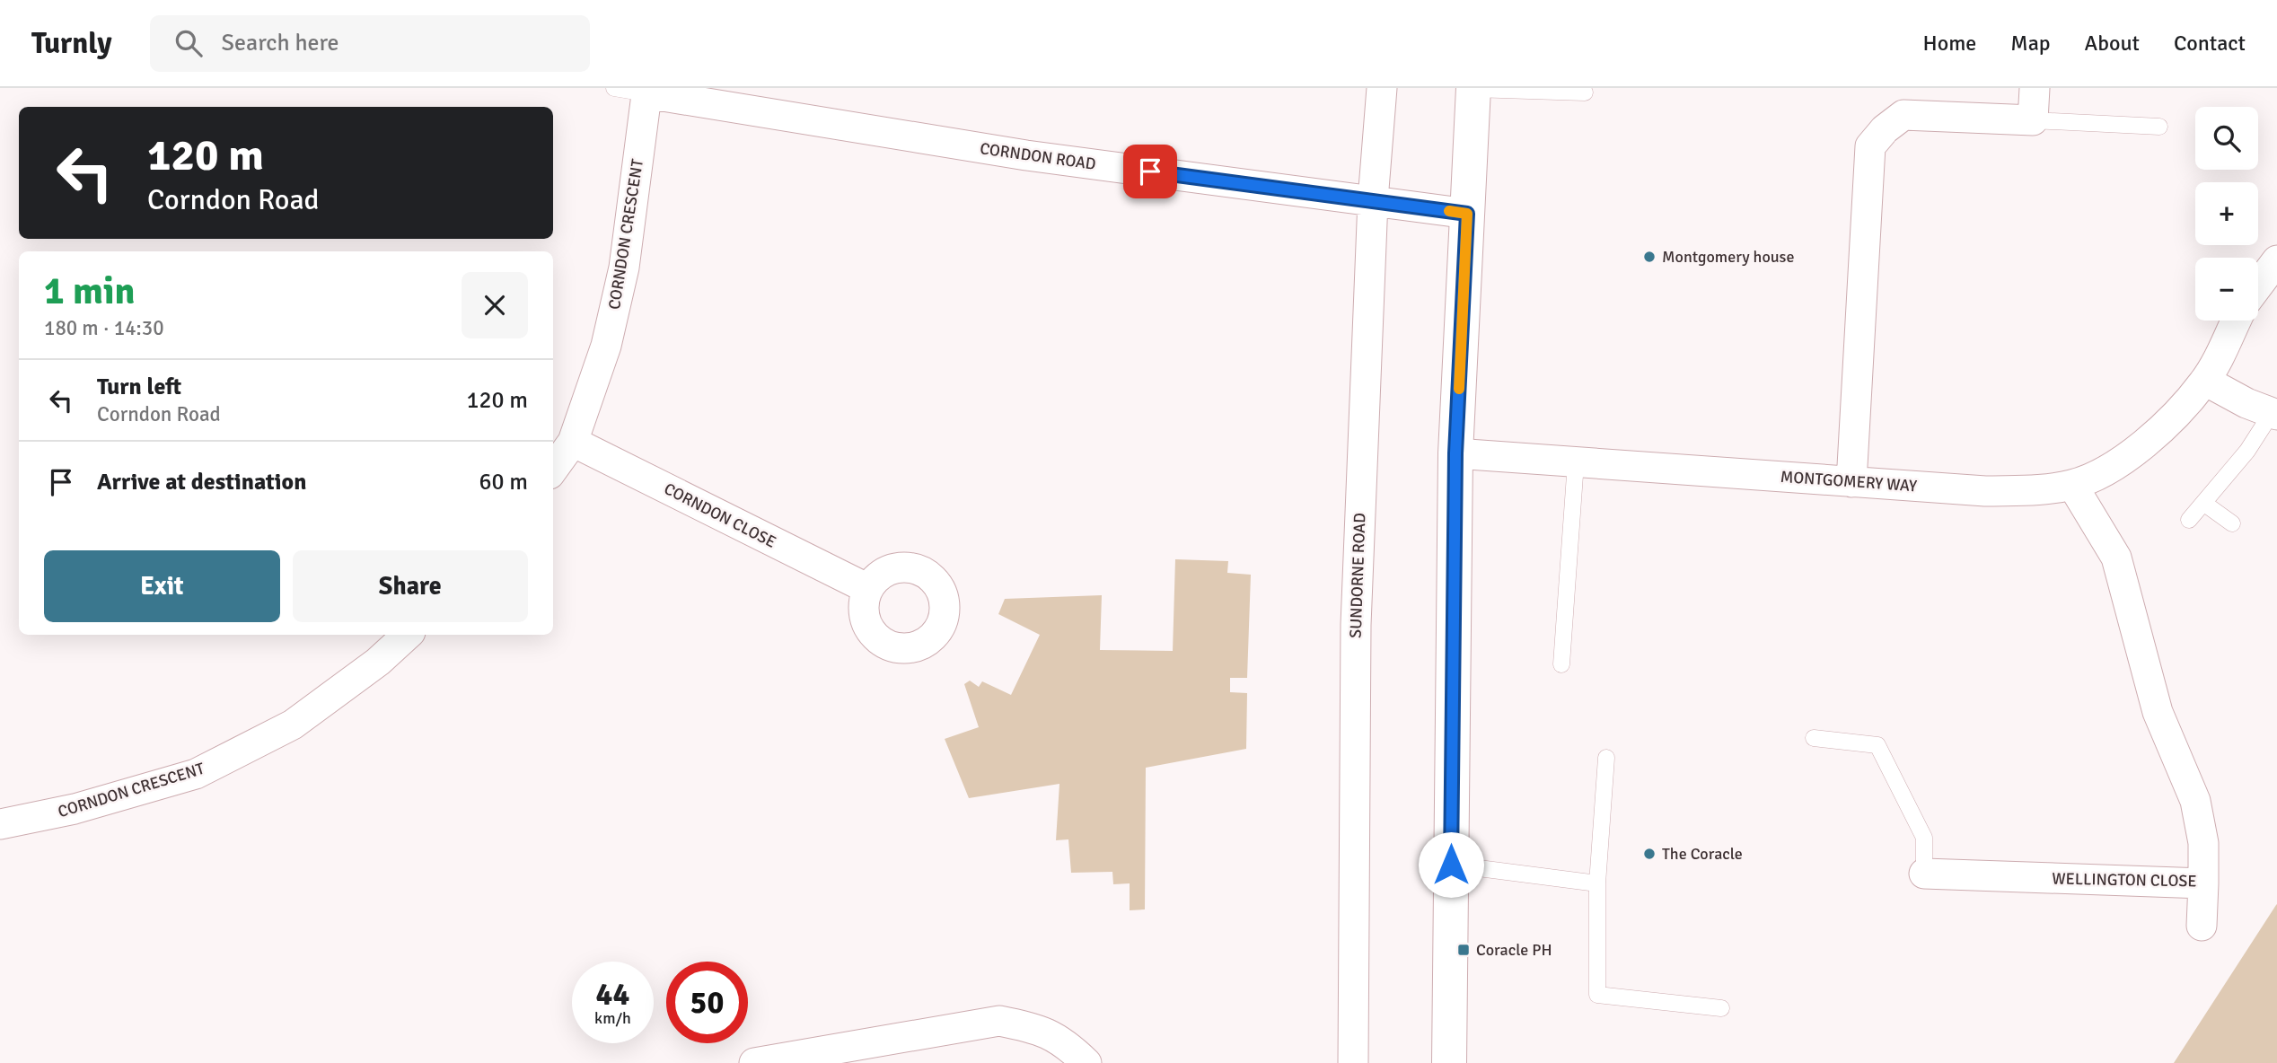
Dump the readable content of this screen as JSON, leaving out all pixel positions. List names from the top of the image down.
{
  "streets": {
    "street": [
      "CORNDON ROAD",
      "CORNDON CRESCENT",
      "MONTGOMERY WAY",
      "CORNDON CLOSE",
      "SUNDORNE ROAD",
      "WELLINGTON CLOSE"
    ]
  },
  "crossings": [
    ["CORNDON ROAD", "CORNDON CRESCENT"],
    ["CORNDON ROAD", "SUNDORNE ROAD"],
    ["CORNDON CRESCENT", "CORNDON CLOSE"],
    ["MONTGOMERY WAY", "WELLINGTON CLOSE"]
  ],
  "places": {
    "other": ["Montgomery house", "The Coracle"],
    "transit": ["Coracle PH"]
  },
  "page": {
    "header": "Turnly",
    "search": "Search here",
    "nav": [
      "Home",
      "Map",
      "About",
      "Contact"
    ],
    "map_buttons": ["+", "−"],
    "turn": ["120 m", "Corndon Road"],
    "heading": ["1 min", "180 m · 14:30"],
    "list": [
      {
        "name": "Turn left",
        "note": "Corndon Road",
        "value": "120 m"
      },
      {
        "name": "Arrive at destination",
        "value": "60 m"
      }
    ],
    "buttons": ["Exit", "Share"],
    "speed": "44 km/h",
    "limit": "50"
  }
}
